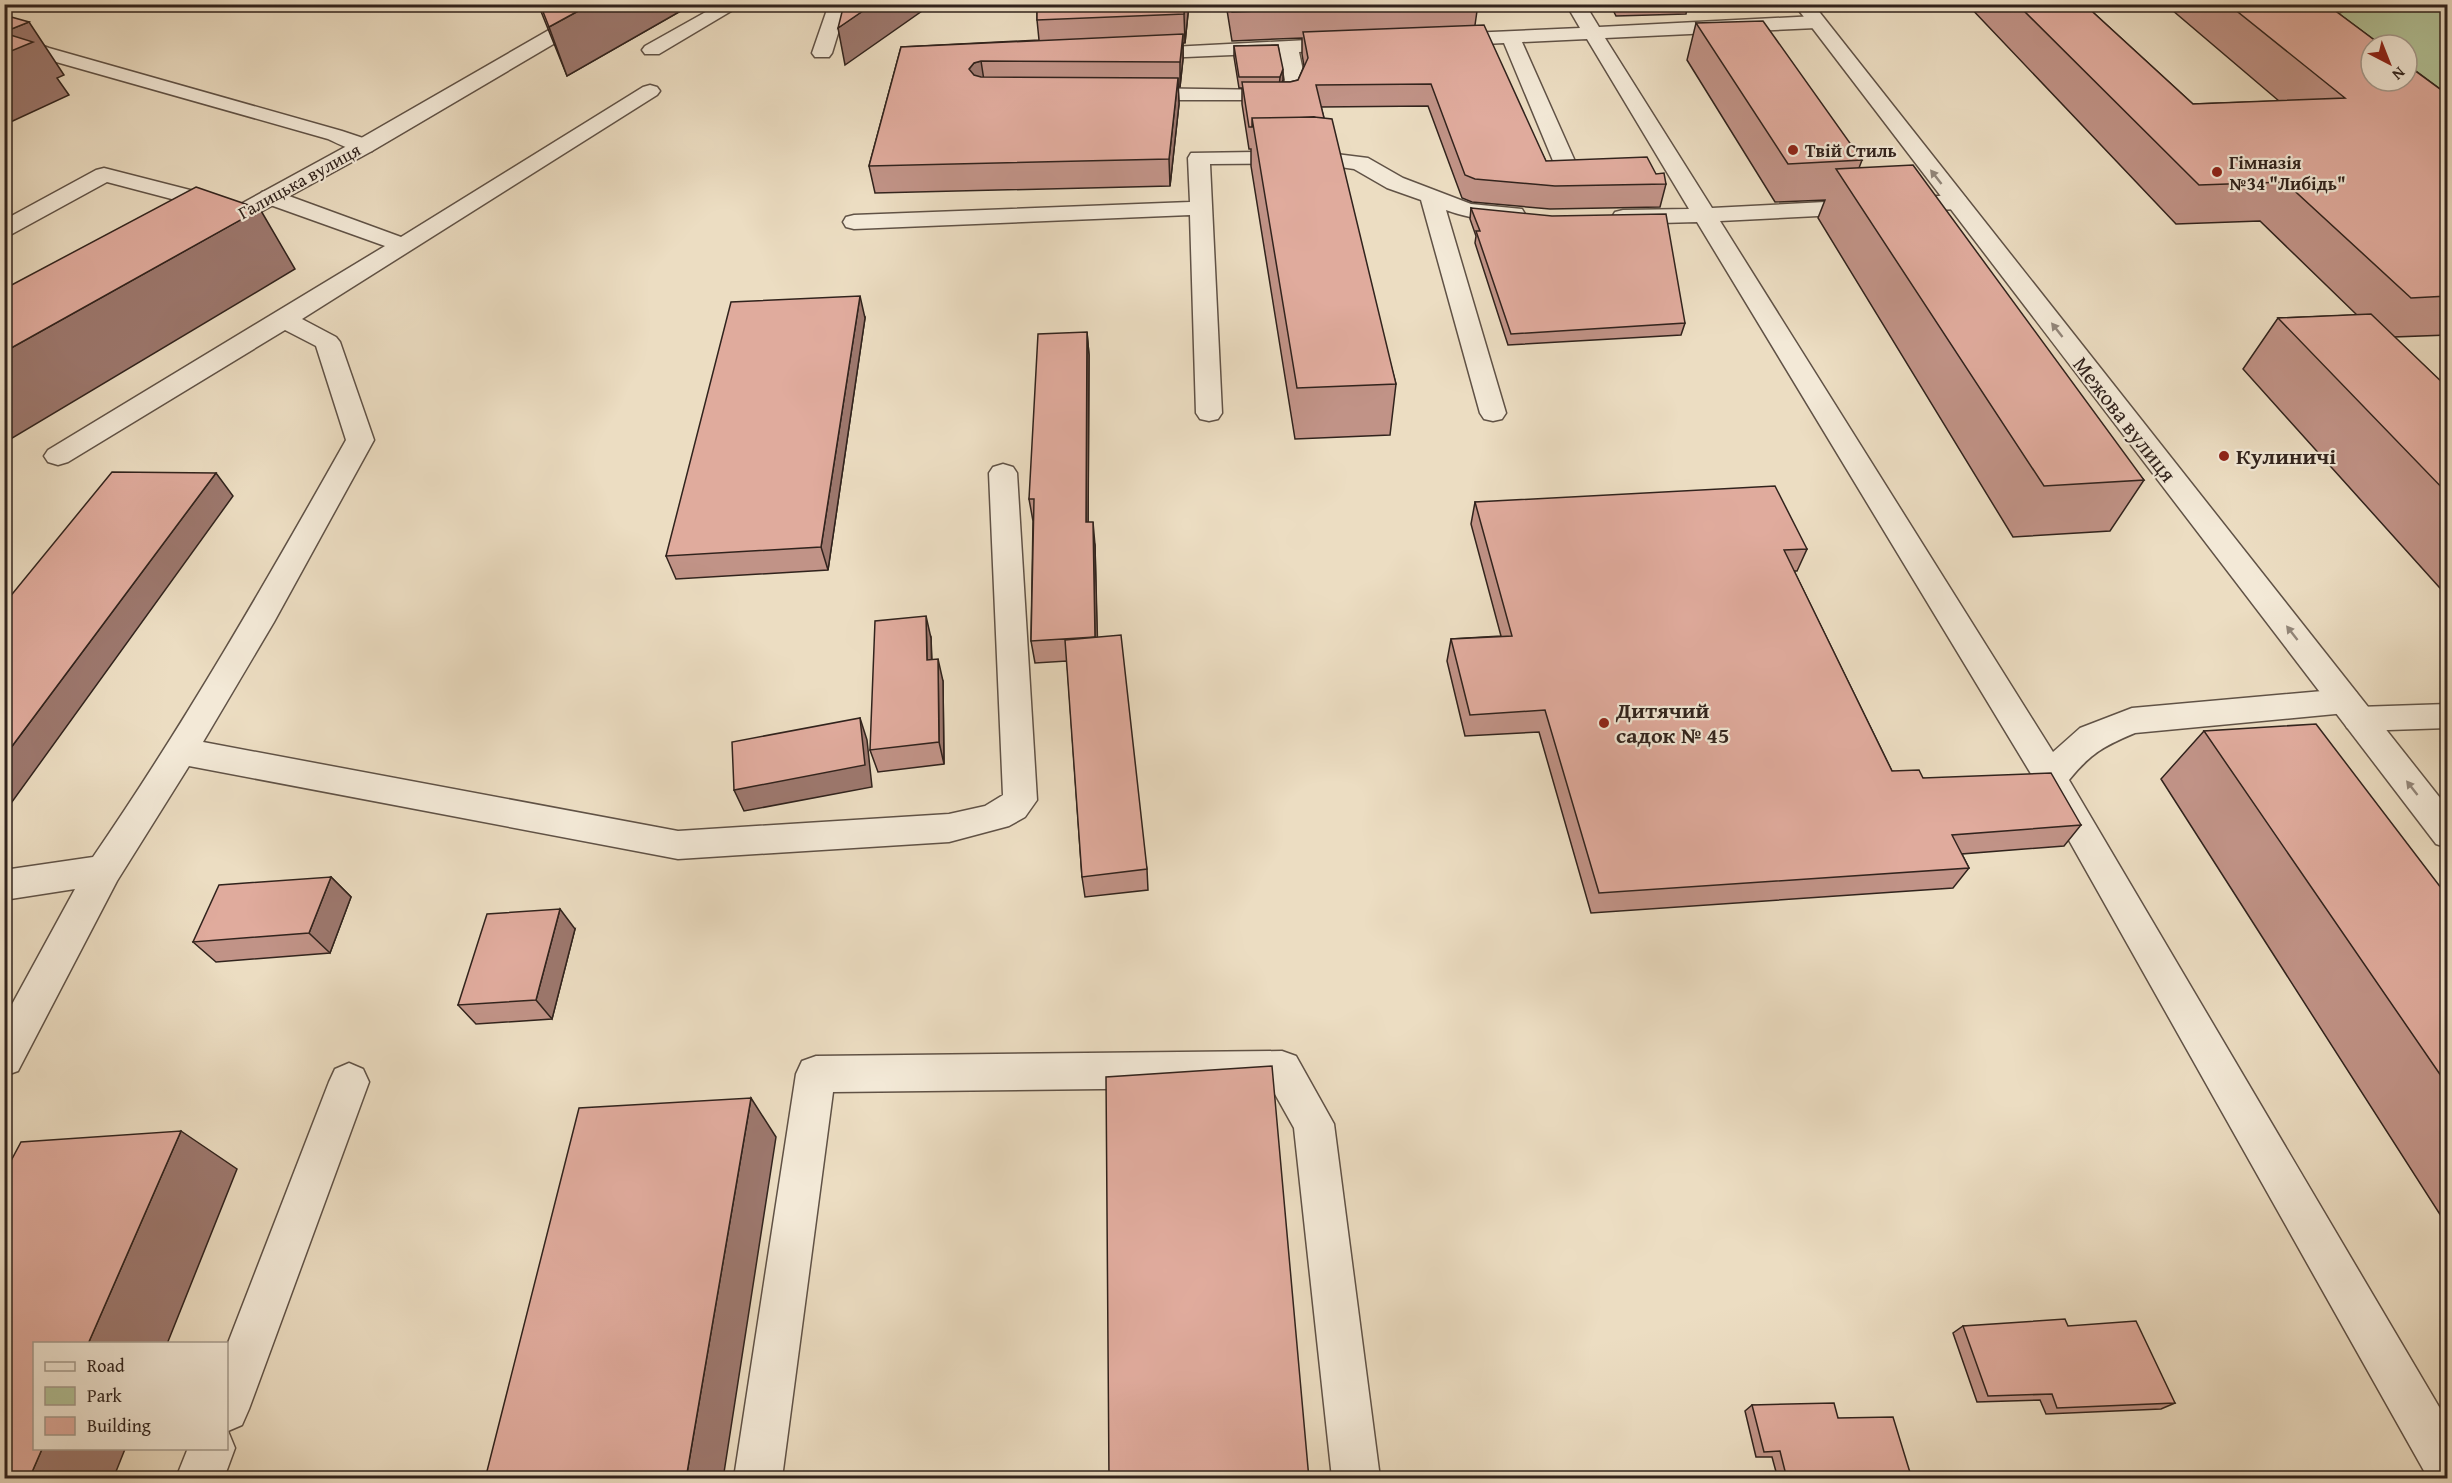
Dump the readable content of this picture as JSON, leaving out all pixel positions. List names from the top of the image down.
{
  "streets": {
    "street": ["Галицька вулиця", "Межова вулиця"]
  },
  "places": [
    "Твій Стиль",
    "Гімназія №34 \"Либідь\"",
    "Кулиничі",
    "Дитячий садок № 45"
  ],
  "legend": ["Road", "Park", "Building"],
  "north": "bottom right"
}
